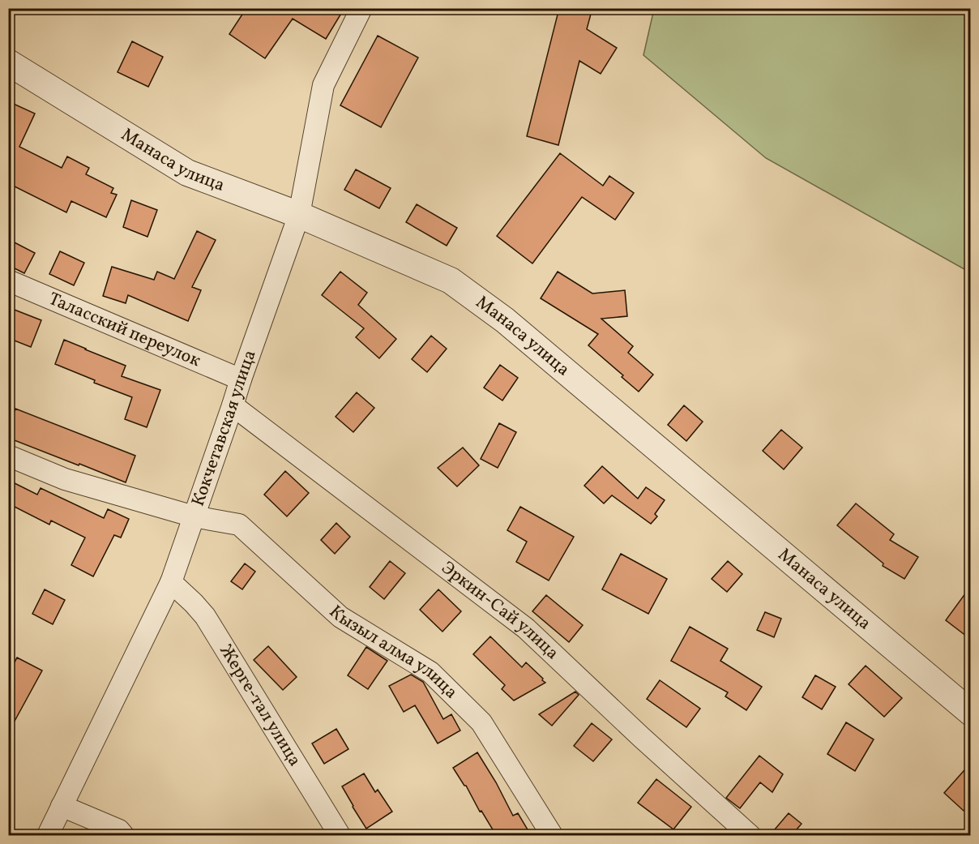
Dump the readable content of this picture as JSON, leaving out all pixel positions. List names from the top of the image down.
{
  "streets": {
    "street": [
      "Манаса улица",
      "Таласский переулок",
      "Кокчетавская улица",
      "Эркин-Сай улица",
      "Кызыл алма улица",
      "Жерге-тал улица"
    ]
  },
  "crossings": [
    ["Манаса улица", "Кокчетавская улица"],
    ["Таласский переулок", "Кокчетавская улица"],
    ["Кокчетавская улица", "Эркин-Сай улица"],
    ["Кокчетавская улица", "Кызыл алма улица"],
    ["Кокчетавская улица", "Жерге-тал улица"]
  ]
}
